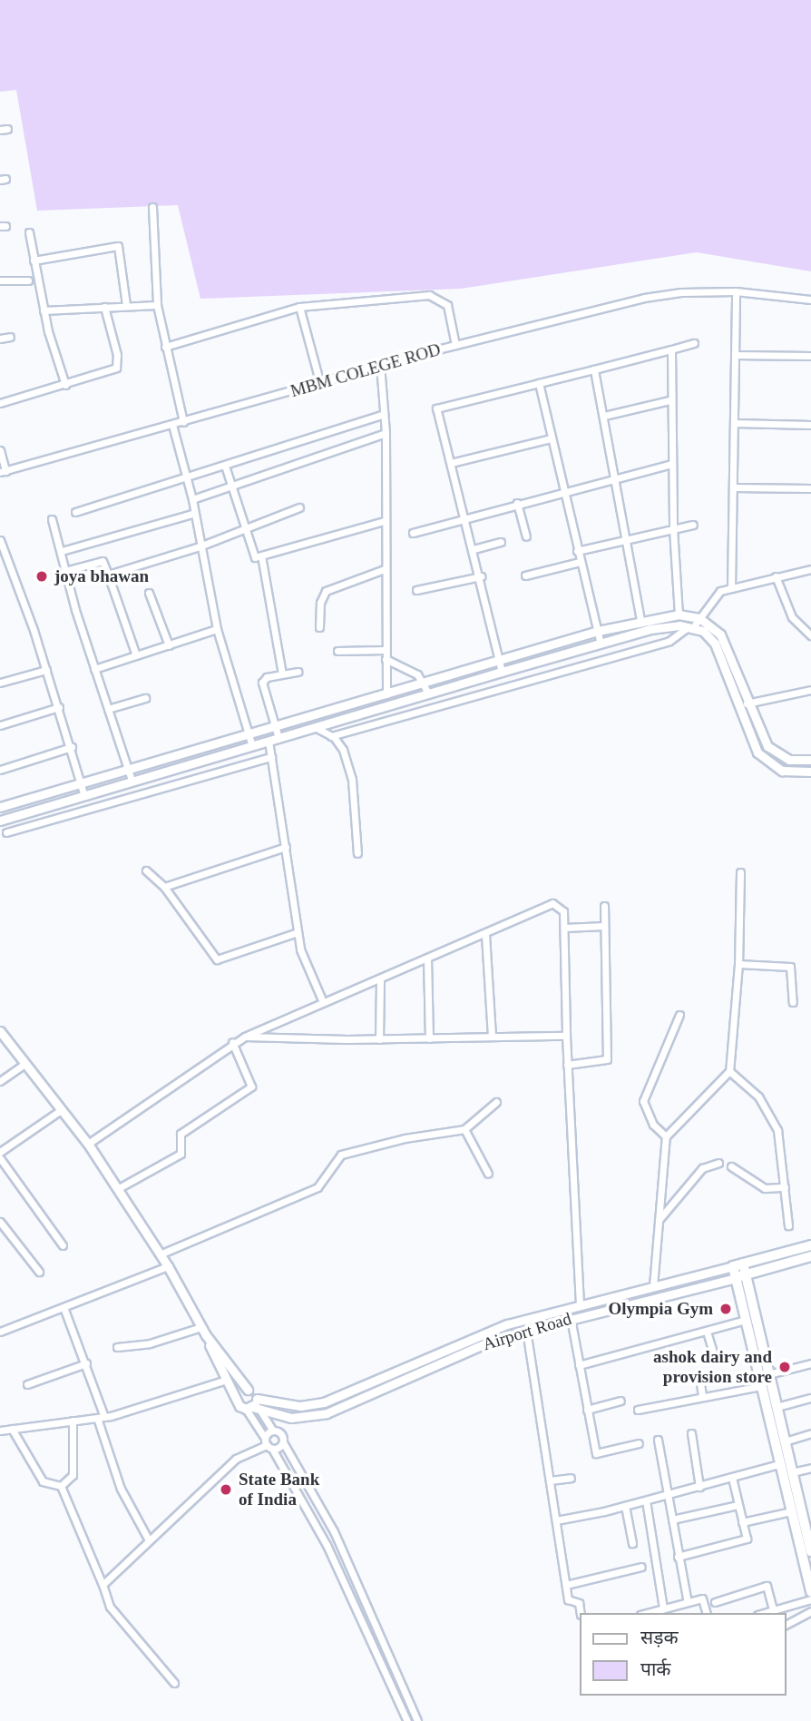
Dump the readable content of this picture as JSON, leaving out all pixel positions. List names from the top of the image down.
{
  "streets": {
    "main road": ["Airport Road"],
    "street": ["MBM COLEGE ROD"]
  },
  "places": [
    "joya bhawan",
    "Olympia Gym",
    "ashok dairy and provision store",
    "State Bank of India"
  ],
  "legend": ["सड़क", "पार्क"]
}
